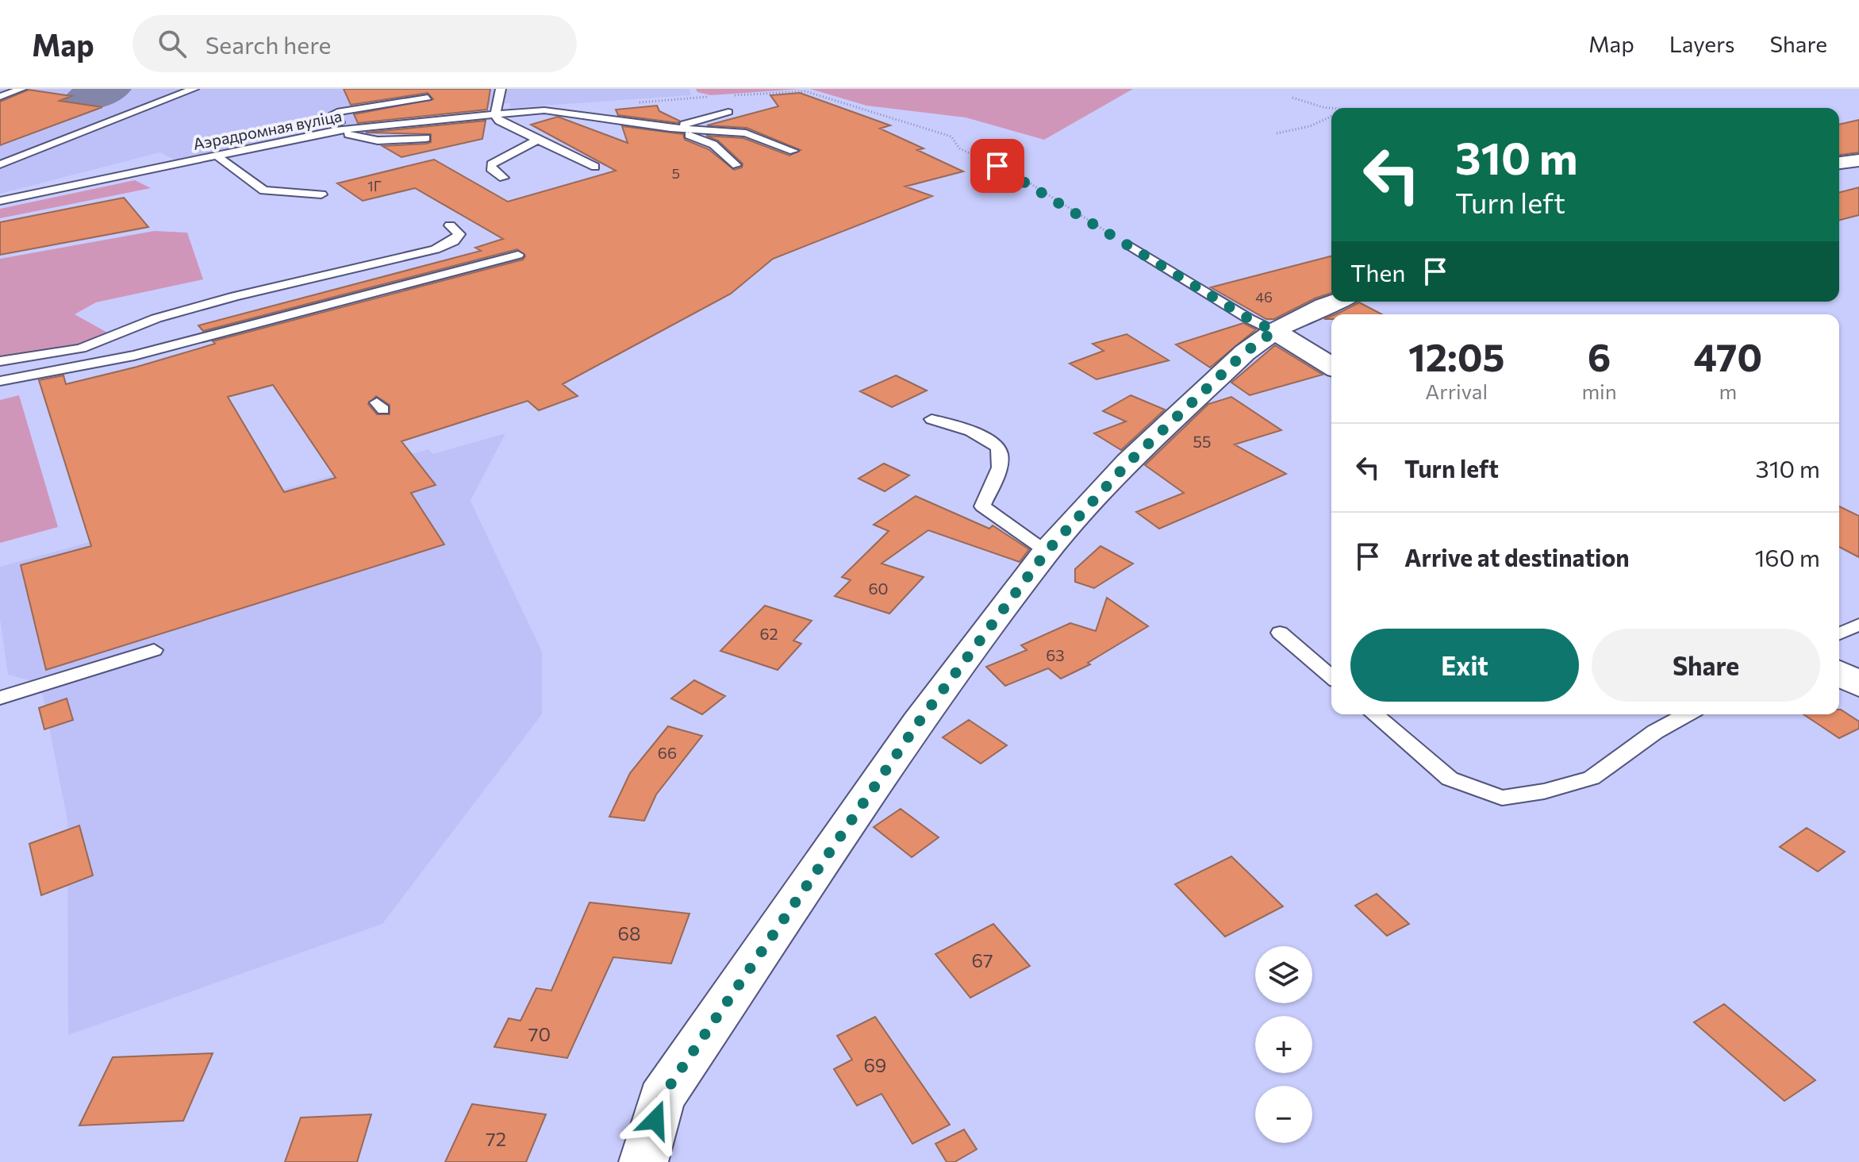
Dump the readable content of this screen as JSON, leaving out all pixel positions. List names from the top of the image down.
{
  "streets": {
    "lane": ["Аэрадромная вуліца"]
  },
  "house_numbers": [
    "5",
    "1Г",
    "46",
    "55",
    "60",
    "62",
    "63",
    "66",
    "68",
    "67",
    "70",
    "69",
    "72"
  ],
  "page": {
    "header": "Map",
    "search": "Search here",
    "nav": ["Map", "Layers", "Share"],
    "turn": ["310 m", "Turn left"],
    "then": "Then",
    "eta": [
      "12:05",
      "Arrival",
      "6",
      "min",
      "470",
      "m"
    ],
    "list": [
      {
        "name": "Turn left",
        "value": "310 m"
      },
      {
        "name": "Arrive at destination",
        "value": "160 m"
      }
    ],
    "buttons": ["Exit", "Share"],
    "map_buttons": ["+", "−"]
  }
}
